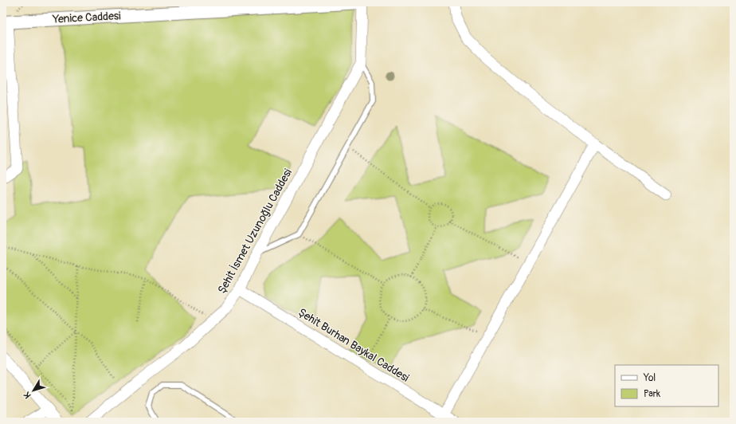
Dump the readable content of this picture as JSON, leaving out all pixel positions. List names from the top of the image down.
{
  "streets": {
    "street": ["Yenice Caddesi", "Şehit İsmet Uzunoğlu Caddesi", "Şehit Burhan Baykal Caddesi"]
  },
  "crossings": [
    ["Yenice Caddesi", "Şehit İsmet Uzunoğlu Caddesi"],
    ["Şehit İsmet Uzunoğlu Caddesi", "Şehit Burhan Baykal Caddesi"]
  ],
  "legend": ["Yol", "Park"],
  "north": "bottom left"
}
